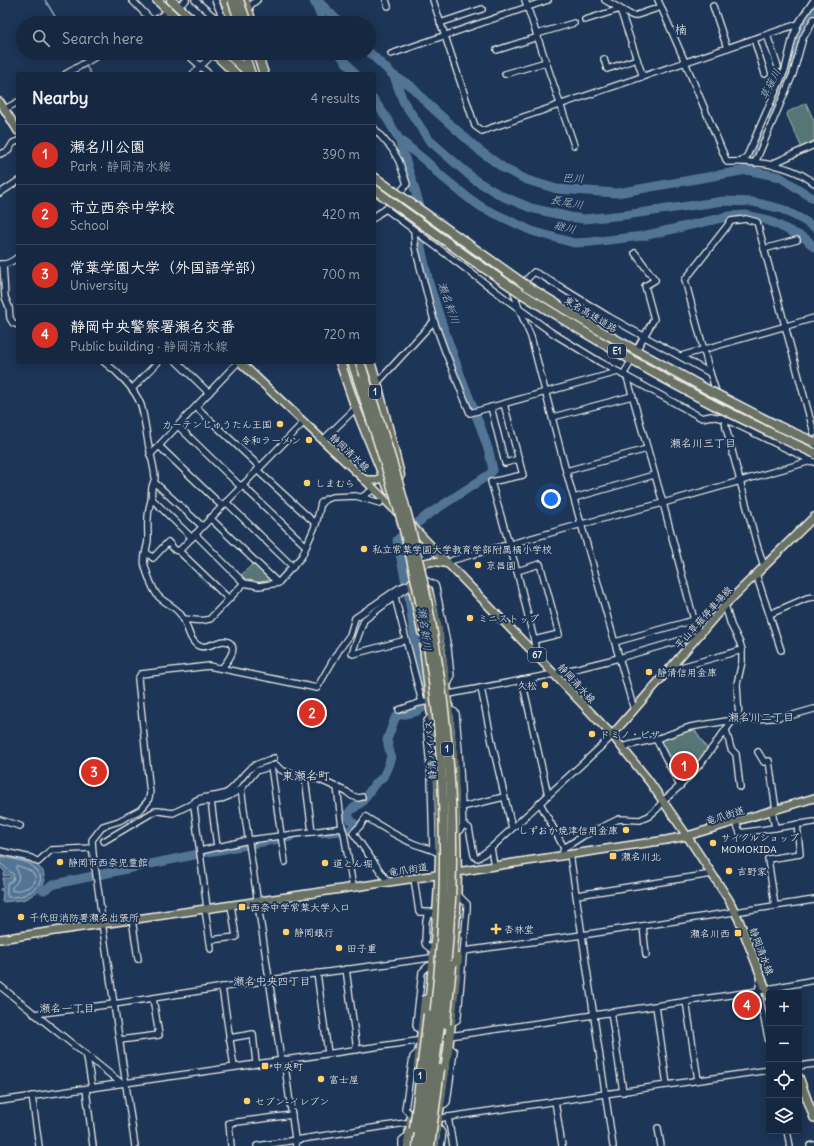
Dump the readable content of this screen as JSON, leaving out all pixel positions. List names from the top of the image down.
{
  "streets": {
    "highway": [
      "東名高速道路",
      "E1",
      "1",
      "静清バイパス"
    ],
    "main road": [
      "静岡清水線",
      "平山草薙停車場線",
      "67",
      "竜爪街道"
    ]
  },
  "crossings": [
    ["1", "静岡清水線"],
    ["1", "竜爪街道"],
    ["静岡清水線", "平山草薙停車場線"],
    ["静岡清水線", "竜爪街道"]
  ],
  "districts": [
    "楠",
    "瀬名川三丁目",
    "瀬名川二丁目",
    "東瀬名町",
    "瀬名中央四丁目",
    "瀬名一丁目"
  ],
  "water": [
    "草薙川",
    "巴川",
    "長尾川",
    "継川",
    "瀬名新川"
  ],
  "places": {
    "other": [
      "カーテンじゅうたん王国",
      "令和ラーメン",
      "しまむら",
      "私立常葉学園大学教育学部附属橘小学校",
      "京昌園",
      "ミニストップ",
      "静清信用金庫",
      "久松",
      "ドミノ・ピザ",
      "しずおか焼津信用金庫",
      "サイクルショップ MOMOKIDA",
      "静岡市西奈児童館",
      "道とん堀",
      "吉野家",
      "千代田消防署瀬名出張所",
      "静岡銀行",
      "田子重",
      "富士屋",
      "セブン-イレブン"
    ],
    "transit": [
      "瀬名川北",
      "西奈中学常葉大学入口",
      "瀬名川西",
      "中央町"
    ],
    "health": ["杏林堂"]
  },
  "page": {
    "search": "Search here",
    "heading": ["Nearby", "4 results"],
    "list": [
      {
        "mark": "1",
        "name": "瀬名川公園",
        "note": "Park · 静岡清水線",
        "value": "390 m"
      },
      {
        "mark": "2",
        "name": "市立西奈中学校",
        "note": "School",
        "value": "420 m"
      },
      {
        "mark": "3",
        "name": "常葉学園大学（外国語学部）",
        "note": "University",
        "value": "700 m"
      },
      {
        "mark": "4",
        "name": "静岡中央警察署瀬名交番",
        "note": "Public building · 静岡清水線",
        "value": "720 m"
      }
    ],
    "pins": [
      "2",
      "1",
      "3",
      "4"
    ],
    "map_buttons": ["+", "−"]
  }
}
